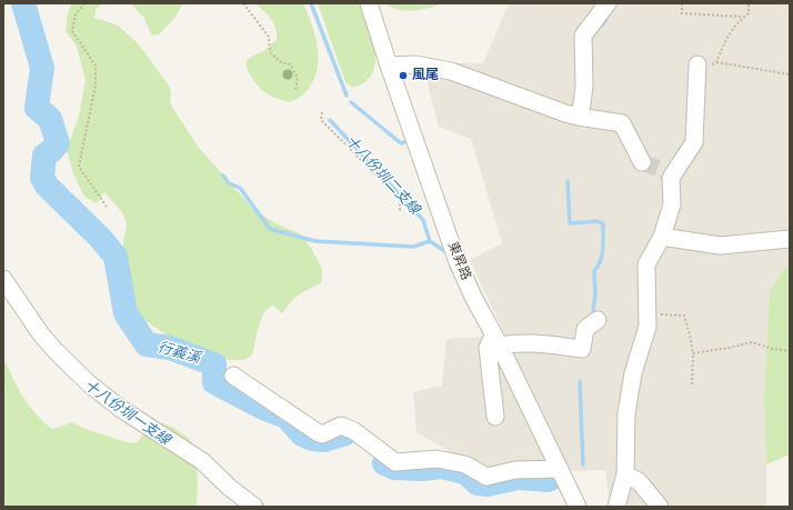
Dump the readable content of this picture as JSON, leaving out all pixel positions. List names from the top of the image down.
{
  "streets": {
    "street": ["東昇路"]
  },
  "water": ["十八份圳二支線", "行義溪", "十八份圳一支線"],
  "places": ["風尾"]
}
